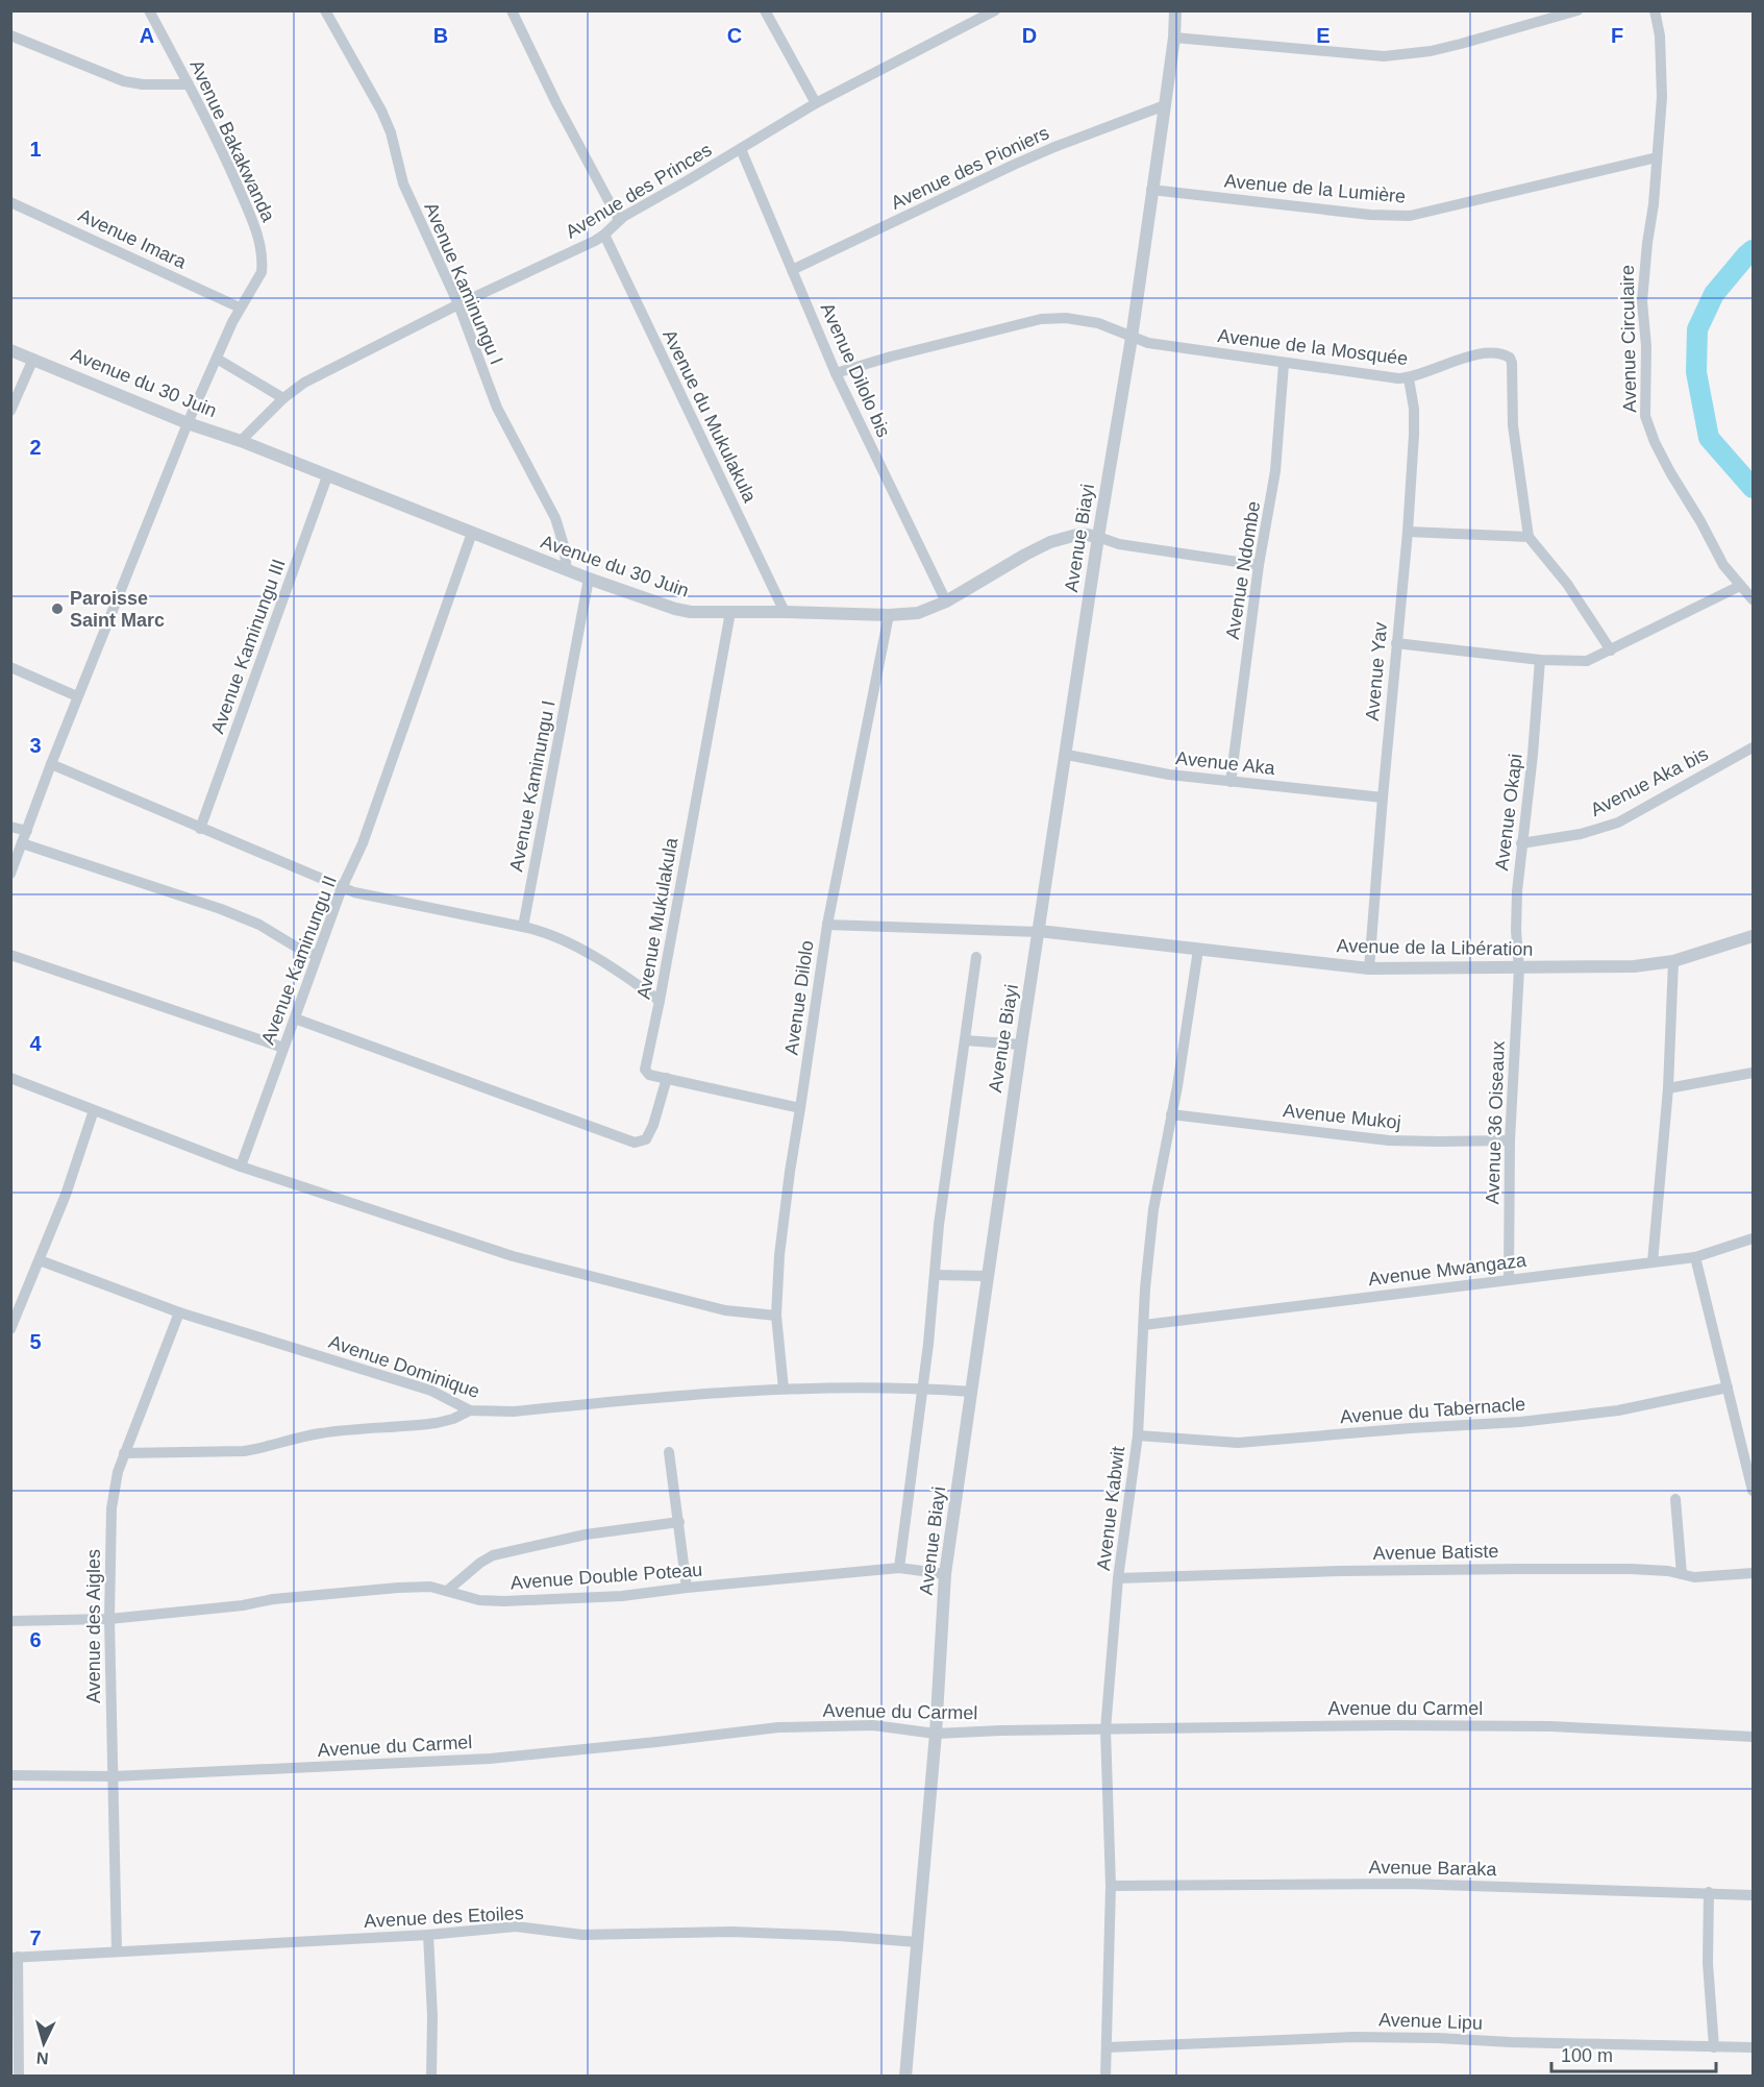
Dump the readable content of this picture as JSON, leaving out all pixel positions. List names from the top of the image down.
{
  "streets": {
    "street": [
      "Avenue Bakakwanda",
      "Avenue des Pioniers",
      "Avenue de la Lumière",
      "Avenue des Princes",
      "Avenue Imara",
      "Avenue Kaminungu I",
      "Avenue Circulaire",
      "Avenue de la Mosquée",
      "Avenue Dilolo bis",
      "Avenue du 30 Juin",
      "Avenue du Mukulakula",
      "Avenue Biayi",
      "Avenue Ndombe",
      "Avenue Kaminungu III",
      "Avenue Yav",
      "Avenue Aka",
      "Avenue Aka bis",
      "Avenue Okapi",
      "Avenue Mukulakula",
      "Avenue de la Libération",
      "Avenue Kaminungu II",
      "Avenue Dilolo",
      "Avenue Mukoj",
      "Avenue 36 Oiseaux",
      "Avenue Mwangaza",
      "Avenue Dominique",
      "Avenue du Tabernacle",
      "Avenue Kabwit",
      "Avenue Batiste",
      "Avenue Double Poteau",
      "Avenue des Aigles",
      "Avenue du Carmel",
      "Avenue Baraka",
      "Avenue des Etoiles",
      "Avenue Lipu"
    ]
  },
  "crossings": [
    ["Avenue Bakakwanda", "Avenue Imara"],
    ["Avenue Bakakwanda", "Avenue du 30 Juin"],
    ["Avenue des Pioniers", "Avenue Dilolo bis"],
    ["Avenue des Pioniers", "Avenue Biayi"],
    ["Avenue de la Lumière", "Avenue Circulaire"],
    ["Avenue de la Lumière", "Avenue Biayi"],
    ["Avenue des Princes", "Avenue Kaminungu I"],
    ["Avenue des Princes", "Avenue Dilolo bis"],
    ["Avenue des Princes", "Avenue du 30 Juin"],
    ["Avenue des Princes", "Avenue du Mukulakula"],
    ["Avenue Kaminungu I", "Avenue du 30 Juin"],
    ["Avenue de la Mosquée", "Avenue Dilolo bis"],
    ["Avenue de la Mosquée", "Avenue Biayi"],
    ["Avenue de la Mosquée", "Avenue Ndombe"],
    ["Avenue de la Mosquée", "Avenue Yav"],
    ["Avenue Dilolo bis", "Avenue du 30 Juin"],
    ["Avenue du 30 Juin", "Avenue du Mukulakula"],
    ["Avenue du 30 Juin", "Avenue Biayi"],
    ["Avenue du 30 Juin", "Avenue Ndombe"],
    ["Avenue du 30 Juin", "Avenue Kaminungu III"],
    ["Avenue du 30 Juin", "Avenue Mukulakula"],
    ["Avenue du 30 Juin", "Avenue Kaminungu II"],
    ["Avenue du 30 Juin", "Avenue Dilolo"],
    ["Avenue Biayi", "Avenue Aka"],
    ["Avenue Biayi", "Avenue de la Libération"],
    ["Avenue Biayi", "Avenue Dominique"],
    ["Avenue Biayi", "Avenue Double Poteau"],
    ["Avenue Biayi", "Avenue du Carmel"],
    ["Avenue Biayi", "Avenue des Etoiles"],
    ["Avenue Ndombe", "Avenue Aka"],
    ["Avenue Yav", "Avenue Aka"],
    ["Avenue Yav", "Avenue de la Libération"],
    ["Avenue Aka bis", "Avenue Okapi"],
    ["Avenue Okapi", "Avenue de la Libération"],
    ["Avenue Okapi", "Avenue 36 Oiseaux"],
    ["Avenue Mukulakula", "Avenue Dilolo"],
    ["Avenue de la Libération", "Avenue 36 Oiseaux"],
    ["Avenue de la Libération", "Avenue Kabwit"],
    ["Avenue Dilolo", "Avenue Dominique"],
    ["Avenue Mukoj", "Avenue 36 Oiseaux"],
    ["Avenue Mukoj", "Avenue Kabwit"],
    ["Avenue 36 Oiseaux", "Avenue Mwangaza"],
    ["Avenue Mwangaza", "Avenue Kabwit"],
    ["Avenue Dominique", "Avenue des Aigles"],
    ["Avenue du Tabernacle", "Avenue Kabwit"],
    ["Avenue Kabwit", "Avenue Batiste"],
    ["Avenue Kabwit", "Avenue du Carmel"],
    ["Avenue Kabwit", "Avenue Baraka"],
    ["Avenue Kabwit", "Avenue Lipu"],
    ["Avenue Double Poteau", "Avenue des Aigles"],
    ["Avenue des Aigles", "Avenue du Carmel"],
    ["Avenue des Aigles", "Avenue des Etoiles"]
  ],
  "places": ["Paroisse Saint Marc"],
  "scale_bar": "100 m",
  "north": "bottom",
  "grid": {
    "columns": [
      "A",
      "B",
      "C",
      "D",
      "E",
      "F"
    ],
    "rows": [
      "1",
      "2",
      "3",
      "4",
      "5",
      "6",
      "7"
    ]
  }
}
